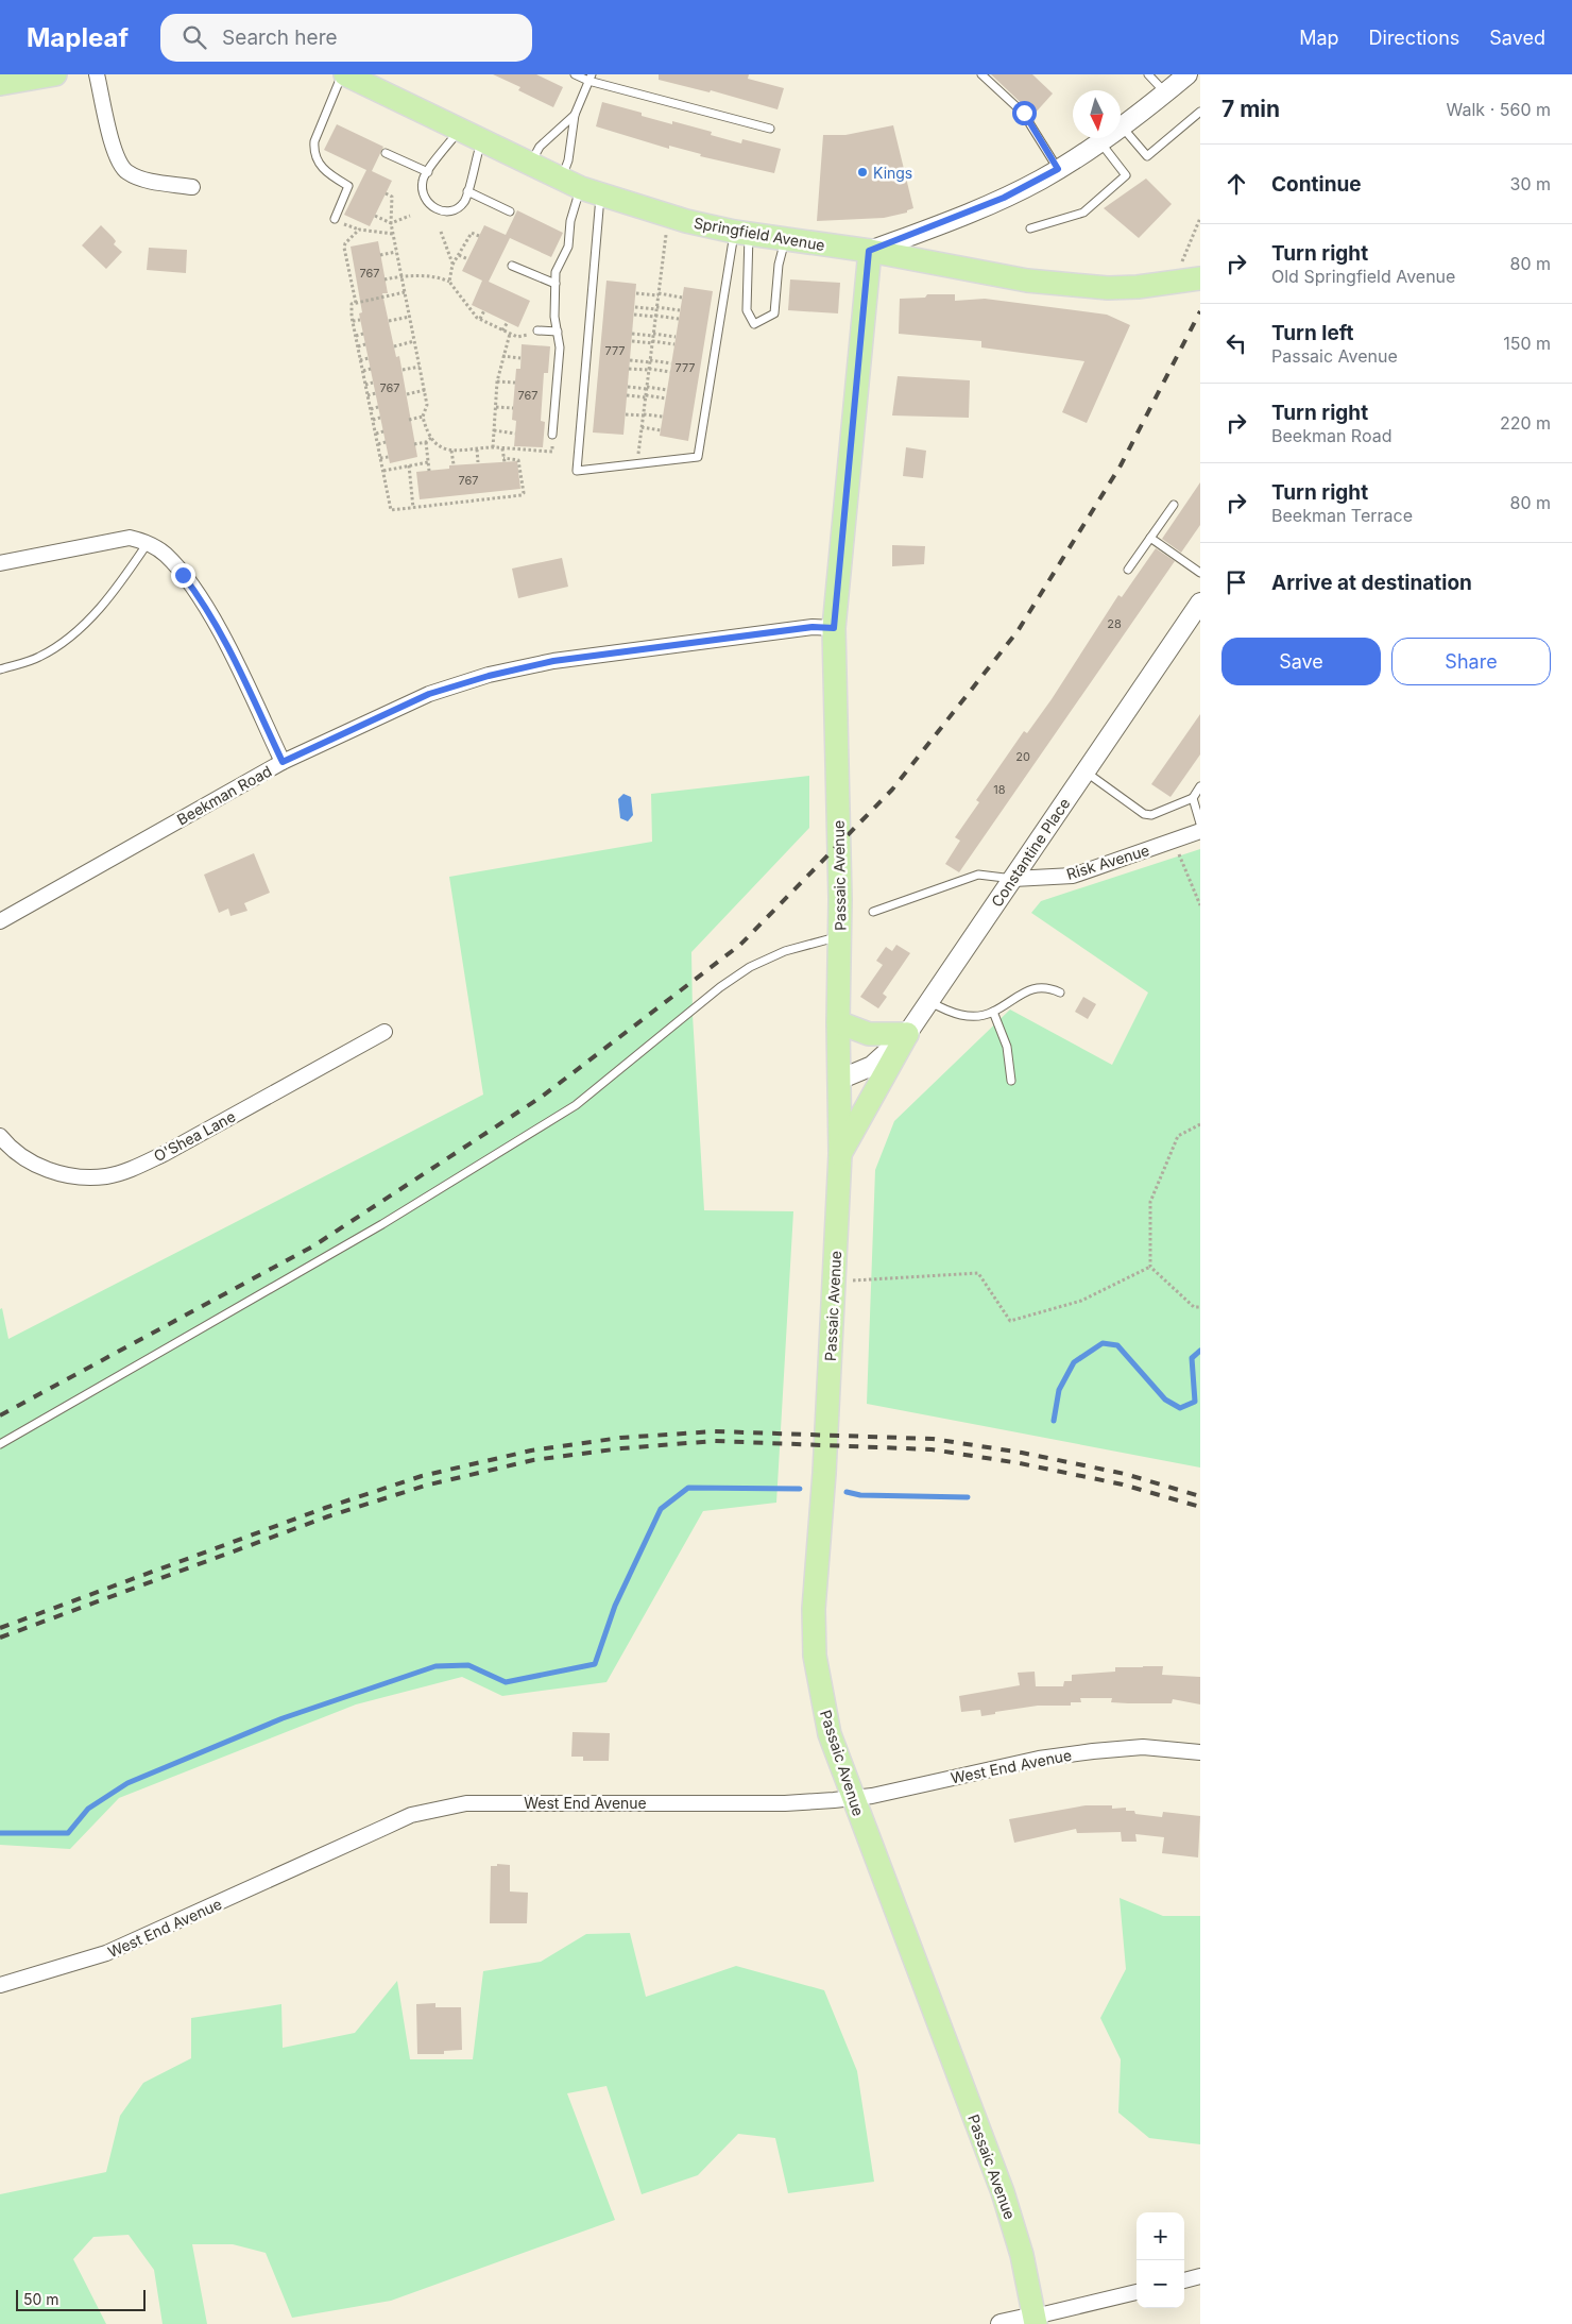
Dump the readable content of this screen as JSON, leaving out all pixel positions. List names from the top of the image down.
{
  "streets": {
    "main road": ["Springfield Avenue", "Passaic Avenue"],
    "street": [
      "Beekman Road",
      "Constantine Place",
      "Risk Avenue",
      "O'Shea Lane",
      "West End Avenue"
    ]
  },
  "crossings": [
    ["Springfield Avenue", "Passaic Avenue"],
    ["Beekman Road", "Passaic Avenue"],
    ["Constantine Place", "Risk Avenue"],
    ["Constantine Place", "Passaic Avenue"],
    ["Passaic Avenue", "West End Avenue"]
  ],
  "places": ["Kings"],
  "house_numbers": [
    "767",
    "777",
    "777",
    "767",
    "767",
    "767",
    "28",
    "20",
    "18"
  ],
  "scale_bar": "50 m",
  "north": "bottom",
  "page": {
    "header": "Mapleaf",
    "search": "Search here",
    "nav": ["Map", "Directions", "Saved"],
    "heading": ["7 min", "Walk · 560 m"],
    "list": [
      ["Continue", "30 m"],
      ["Turn right", "Old Springfield Avenue", "80 m"],
      ["Turn left", "Passaic Avenue", "150 m"],
      ["Turn right", "Beekman Road", "220 m"],
      ["Turn right", "Beekman Terrace", "80 m"],
      "Arrive at destination"
    ],
    "buttons": ["Save", "Share"],
    "map_buttons": ["+", "−"],
    "scale": "50 m"
  }
}
